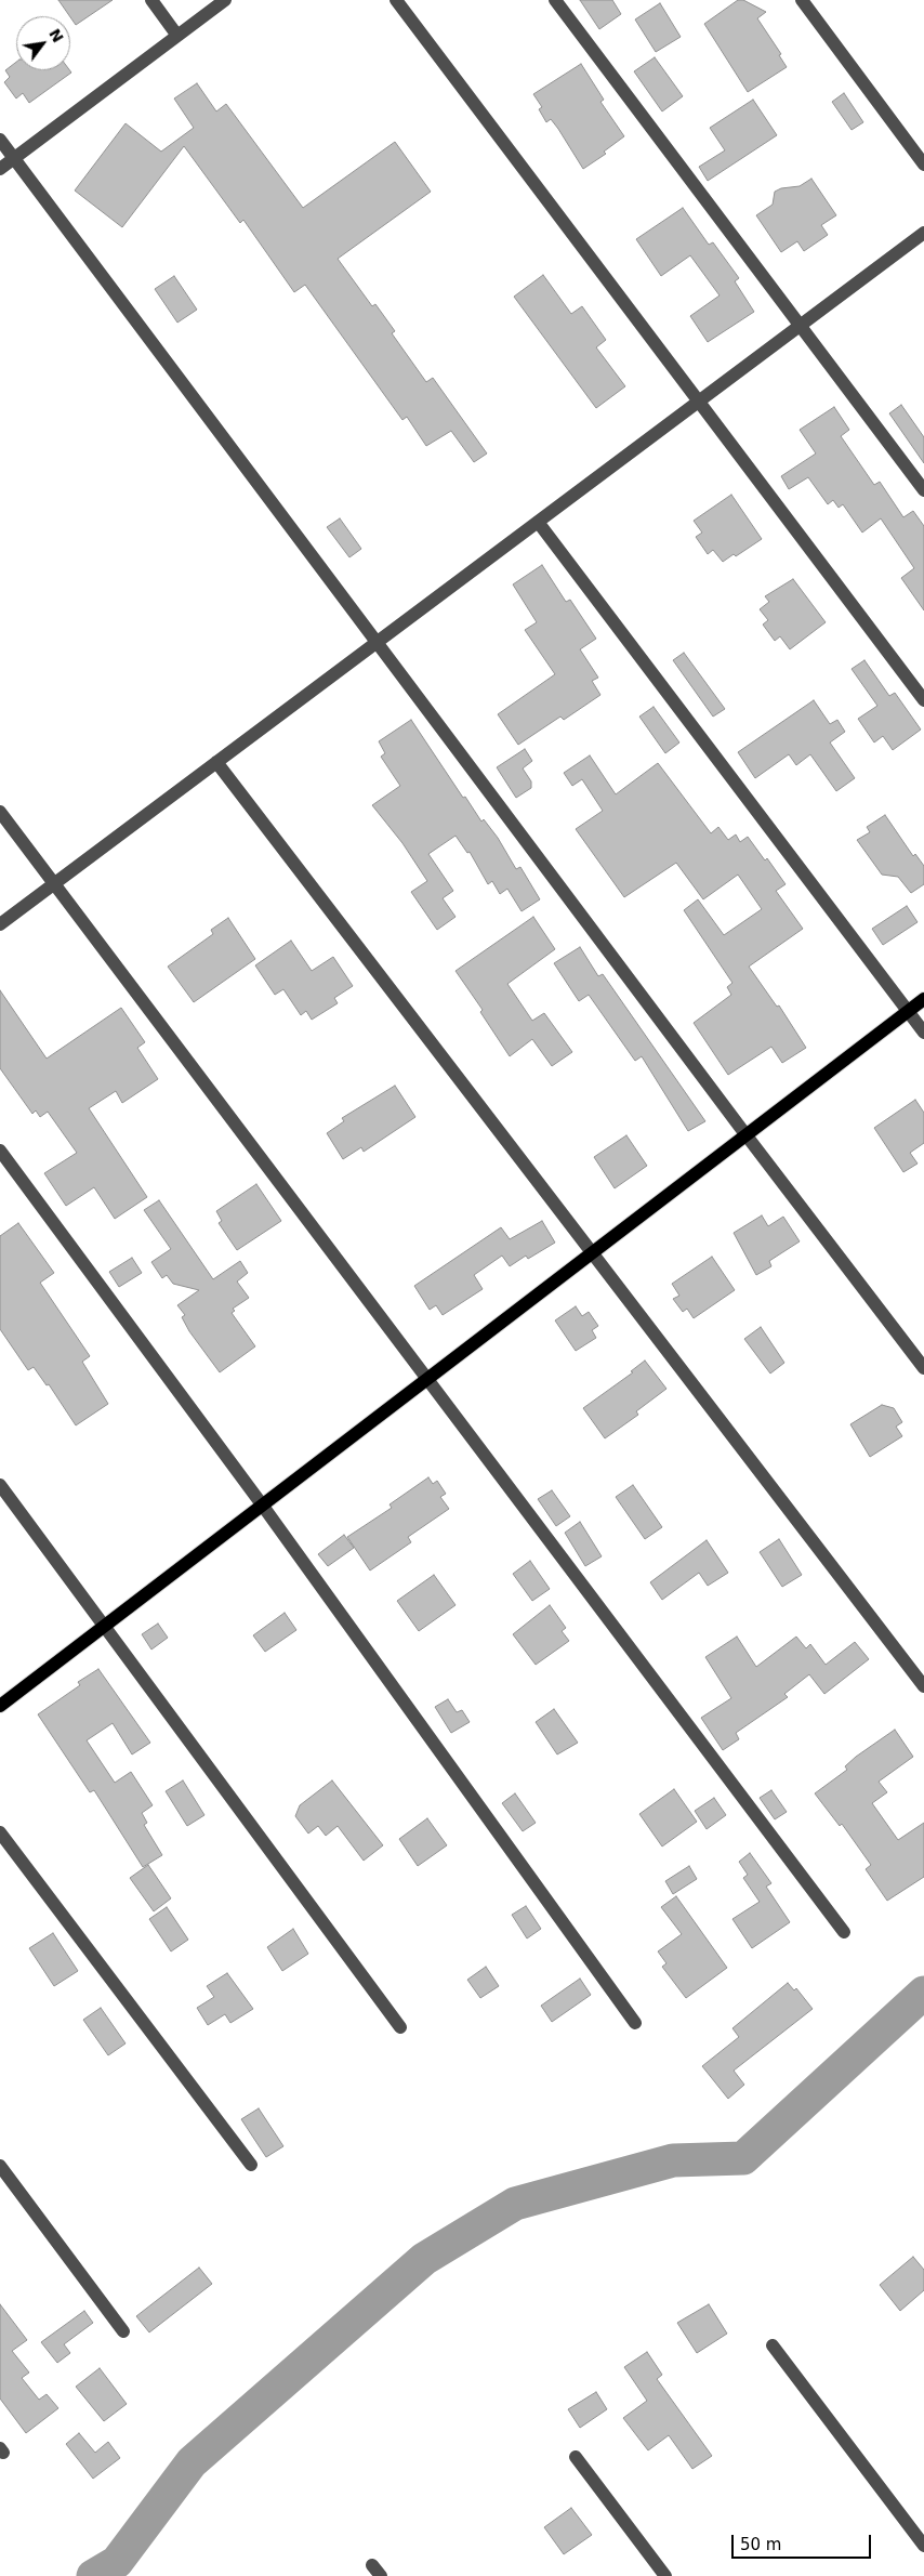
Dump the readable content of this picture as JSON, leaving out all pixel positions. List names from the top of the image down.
{
  "scale_bar": "50 m",
  "north": "top right"
}
